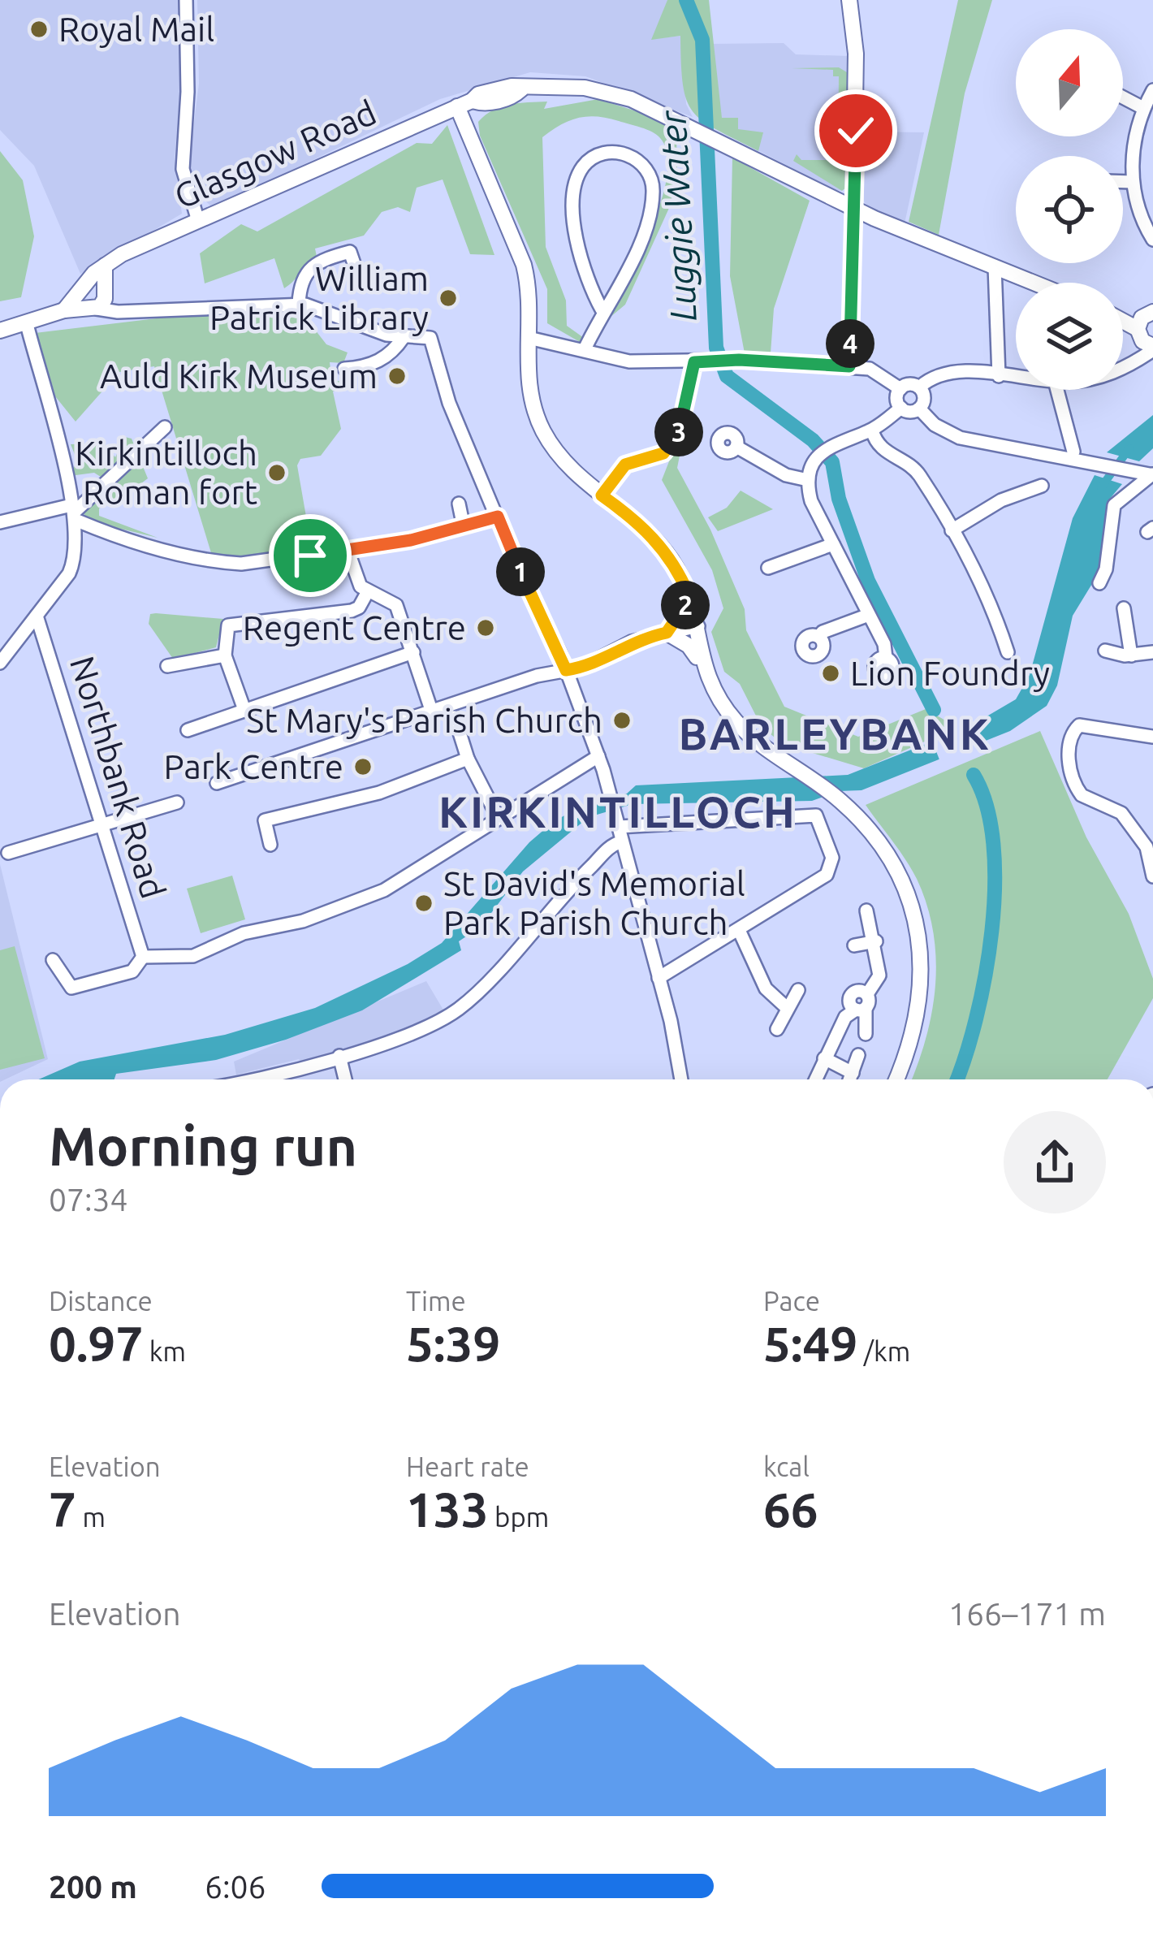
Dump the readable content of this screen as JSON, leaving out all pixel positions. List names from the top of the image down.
{
  "streets": {
    "main road": ["Glasgow Road"],
    "street": ["Northbank Road"]
  },
  "districts": ["BARLEYBANK", "KIRKINTILLOCH"],
  "water": ["Luggie Water"],
  "places": [
    "Royal Mail",
    "William Patrick Library",
    "Auld Kirk Museum",
    "Kirkintilloch Roman fort",
    "Regent Centre",
    "Lion Foundry",
    "St Mary's Parish Church",
    "Park Centre",
    "St David's Memorial Park Parish Church"
  ],
  "north": "top",
  "page": {
    "pins": [
      "4",
      "3",
      "1",
      "2"
    ],
    "heading": ["Morning run", "07:34"],
    "stats": [
      ["Distance", "0.97 km"],
      ["Time", "5:39"],
      ["Pace", "5:49 /km"],
      ["Elevation", "7 m"],
      ["Heart rate", "133 bpm"],
      ["kcal", "66"]
    ],
    "chart": ["Elevation", "166–171 m"],
    "list": [
      {
        "name": "200 m",
        "note": "6:06"
      }
    ]
  }
}
